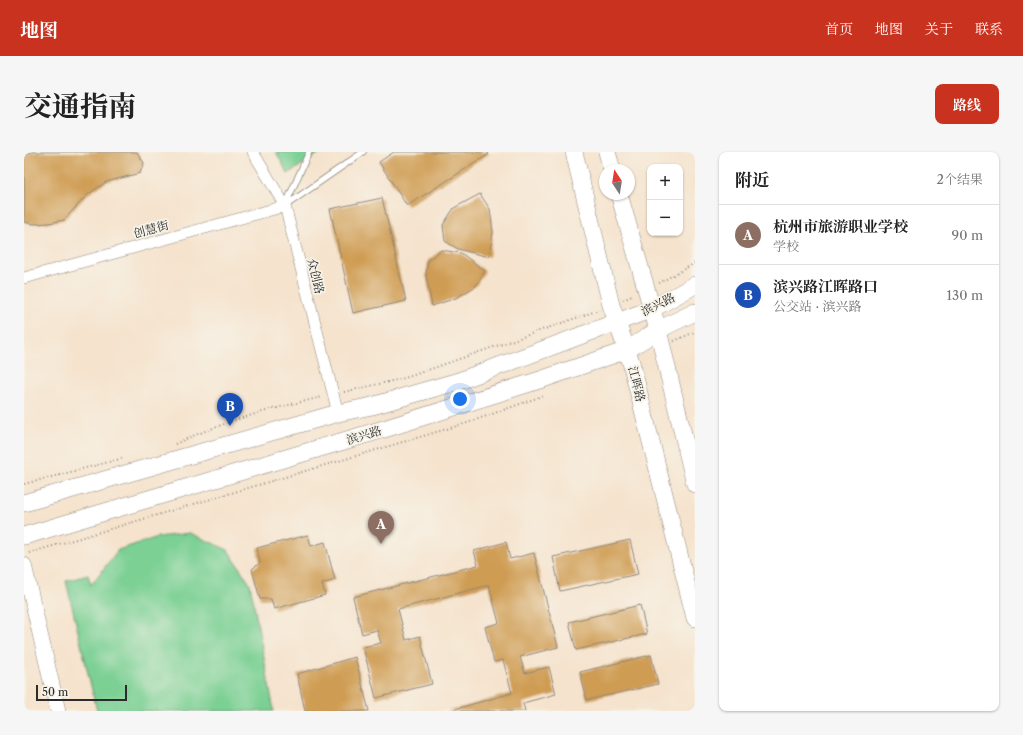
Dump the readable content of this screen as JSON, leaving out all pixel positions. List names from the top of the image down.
{
  "streets": {
    "main road": ["滨兴路", "江晖路"],
    "street": ["创慧街", "众创路"]
  },
  "crossings": [
    ["创慧街", "众创路"],
    ["众创路", "滨兴路"],
    ["滨兴路", "江晖路"]
  ],
  "scale_bar": "50 m",
  "north": "top",
  "page": {
    "header": "地图",
    "nav": [
      "首页",
      "地图",
      "关于",
      "联系"
    ],
    "title": "交通指南",
    "buttons": "路线",
    "heading": ["附近", "2个结果"],
    "map_buttons": ["+", "−"],
    "list": [
      {
        "mark": "A",
        "name": "杭州市旅游职业学校",
        "note": "学校",
        "value": "90 m"
      },
      {
        "mark": "B",
        "name": "滨兴路江晖路口",
        "note": "公交站 · 滨兴路",
        "value": "130 m"
      }
    ],
    "pins": ["B", "A"],
    "scale": "50 m"
  }
}
